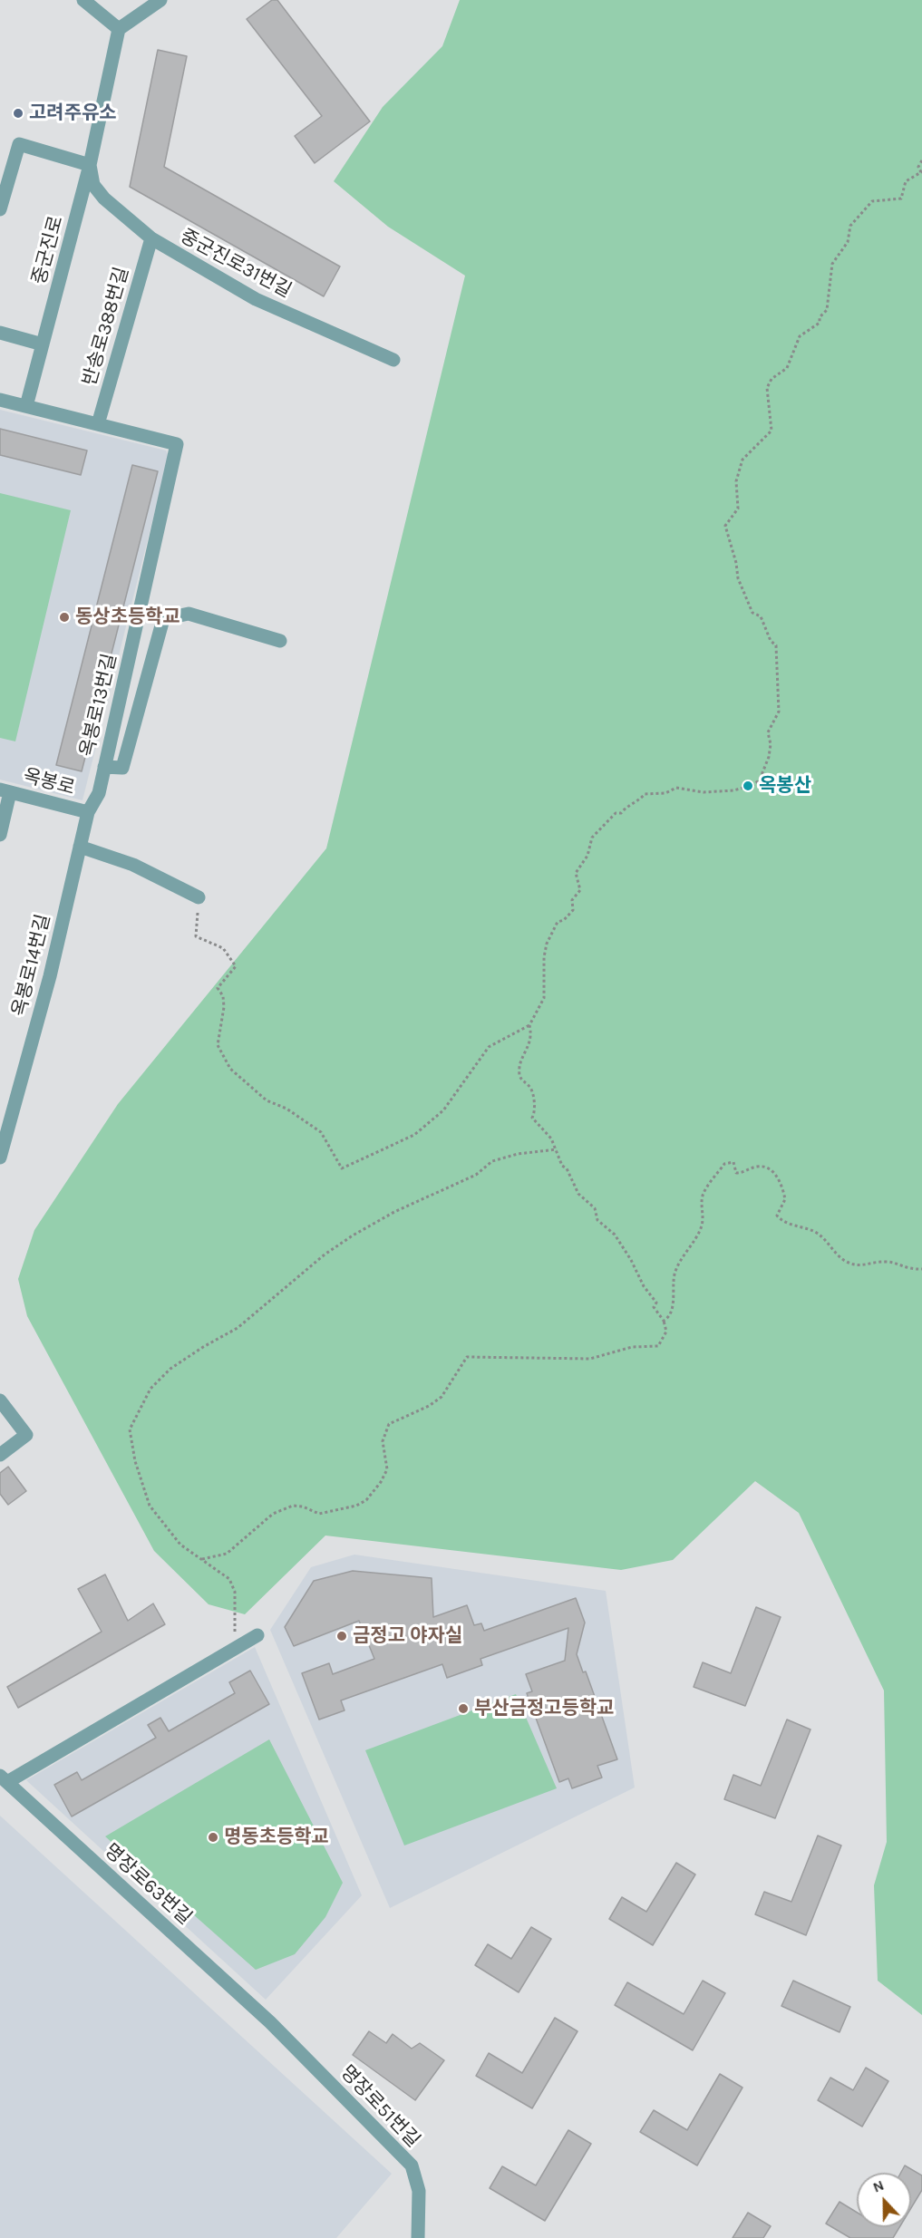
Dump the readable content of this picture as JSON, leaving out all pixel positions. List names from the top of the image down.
{
  "streets": {
    "street": [
      "중군진로",
      "중군진로31번길",
      "반송로388번길",
      "옥봉로13번길",
      "옥봉로",
      "옥봉로14번길",
      "명장로63번길",
      "명장로51번길"
    ]
  },
  "crossings": [
    ["중군진로", "중군진로31번길"],
    ["중군진로31번길", "반송로388번길"],
    ["반송로388번길", "옥봉로13번길"],
    ["옥봉로13번길", "옥봉로"],
    ["옥봉로13번길", "옥봉로14번길"],
    ["옥봉로", "옥봉로14번길"],
    ["명장로63번길", "명장로51번길"]
  ],
  "places": [
    "고려주유소",
    "동상초등학교",
    "옥봉산",
    "금정고 야자실",
    "부산금정고등학교",
    "명동초등학교"
  ],
  "north": "top"
}
